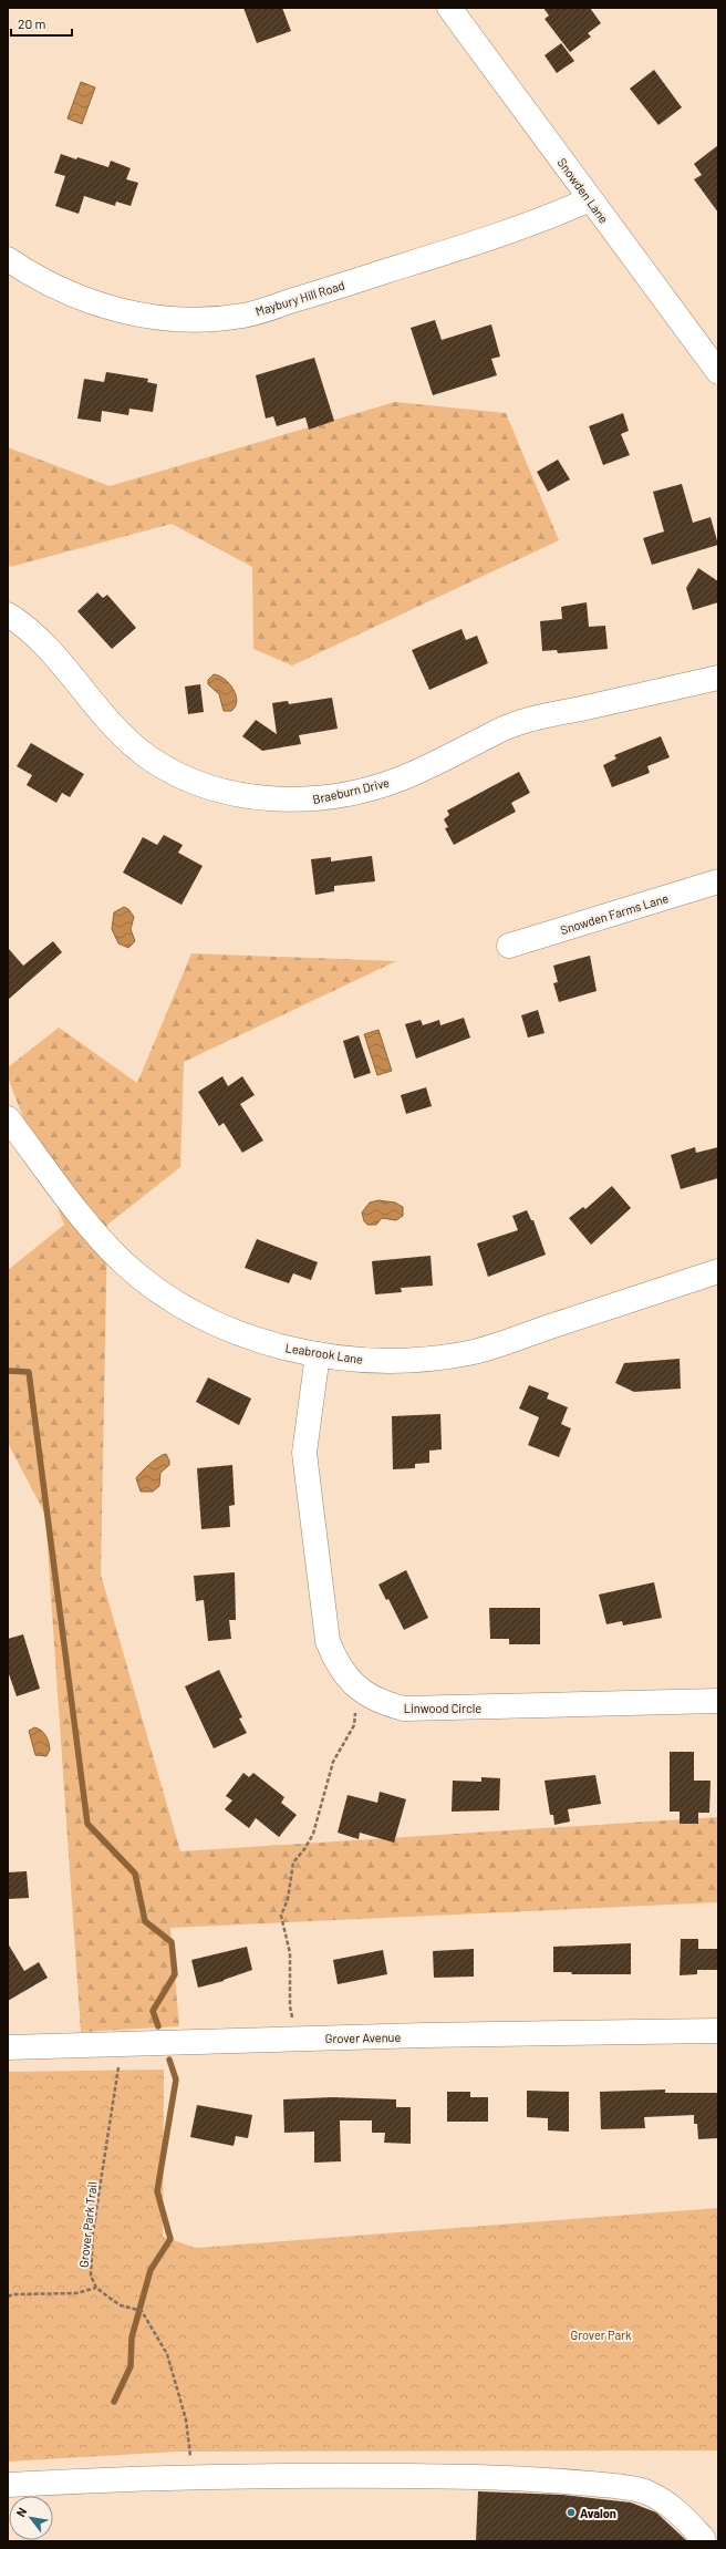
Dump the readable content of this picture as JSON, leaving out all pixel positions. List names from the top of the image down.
{
  "streets": {
    "street": [
      "Snowden Lane",
      "Maybury Hill Road",
      "Braeburn Drive",
      "Snowden Farms Lane",
      "Leabrook Lane",
      "Linwood Circle",
      "Grover Avenue"
    ],
    "path": ["Grover Park Trail"]
  },
  "crossings": [
    ["Snowden Lane", "Maybury Hill Road"],
    ["Leabrook Lane", "Linwood Circle"]
  ],
  "parks": ["Grover Park"],
  "places": ["Avalon"],
  "scale_bar": "20 m",
  "north": "top left"
}
